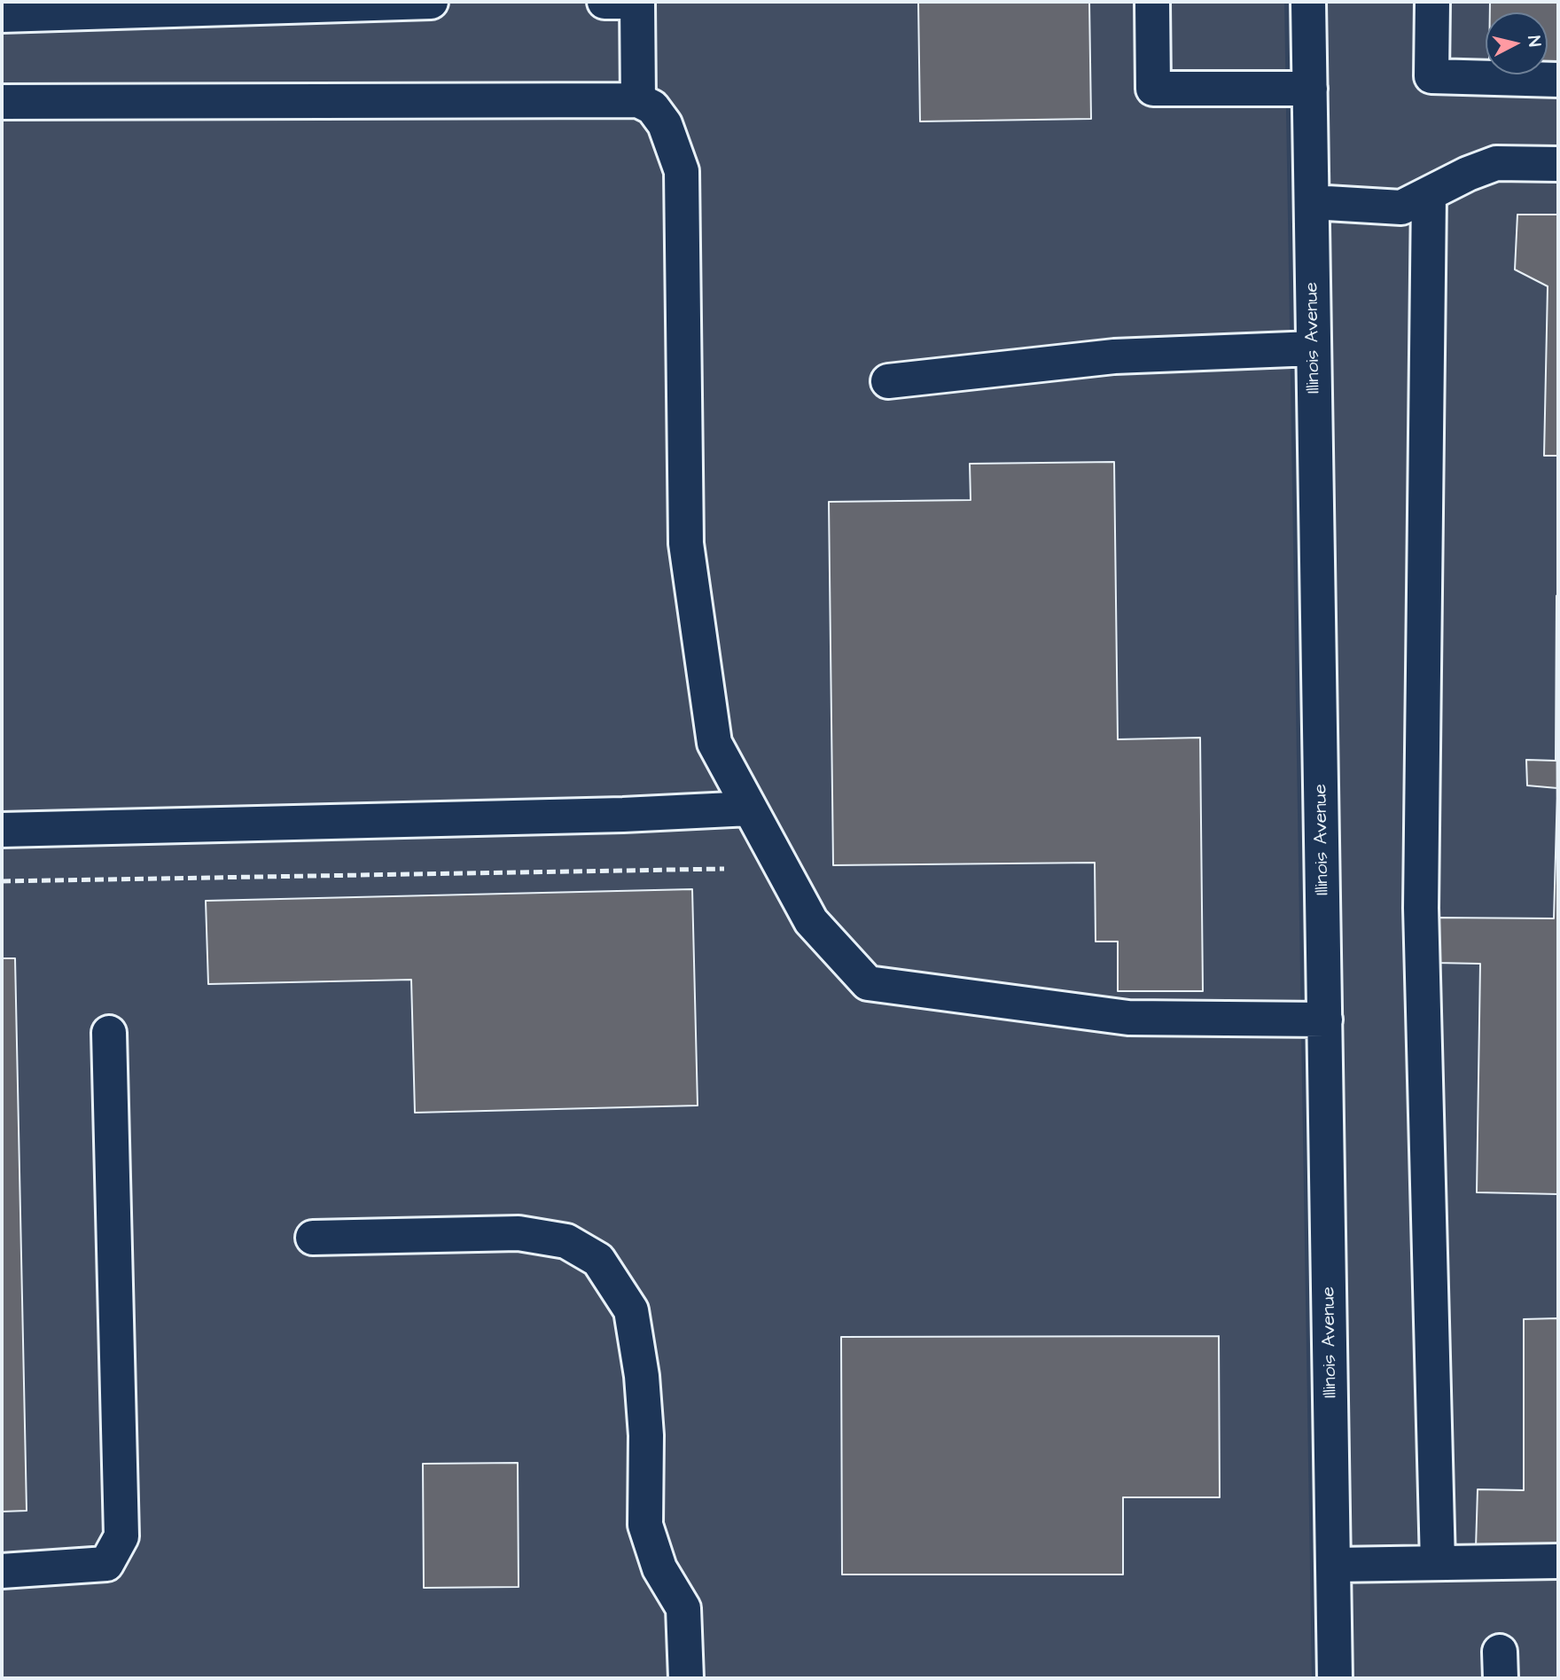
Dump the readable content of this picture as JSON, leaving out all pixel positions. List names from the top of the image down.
{
  "streets": {
    "street": ["Illinois Avenue"]
  },
  "north": "right"
}
